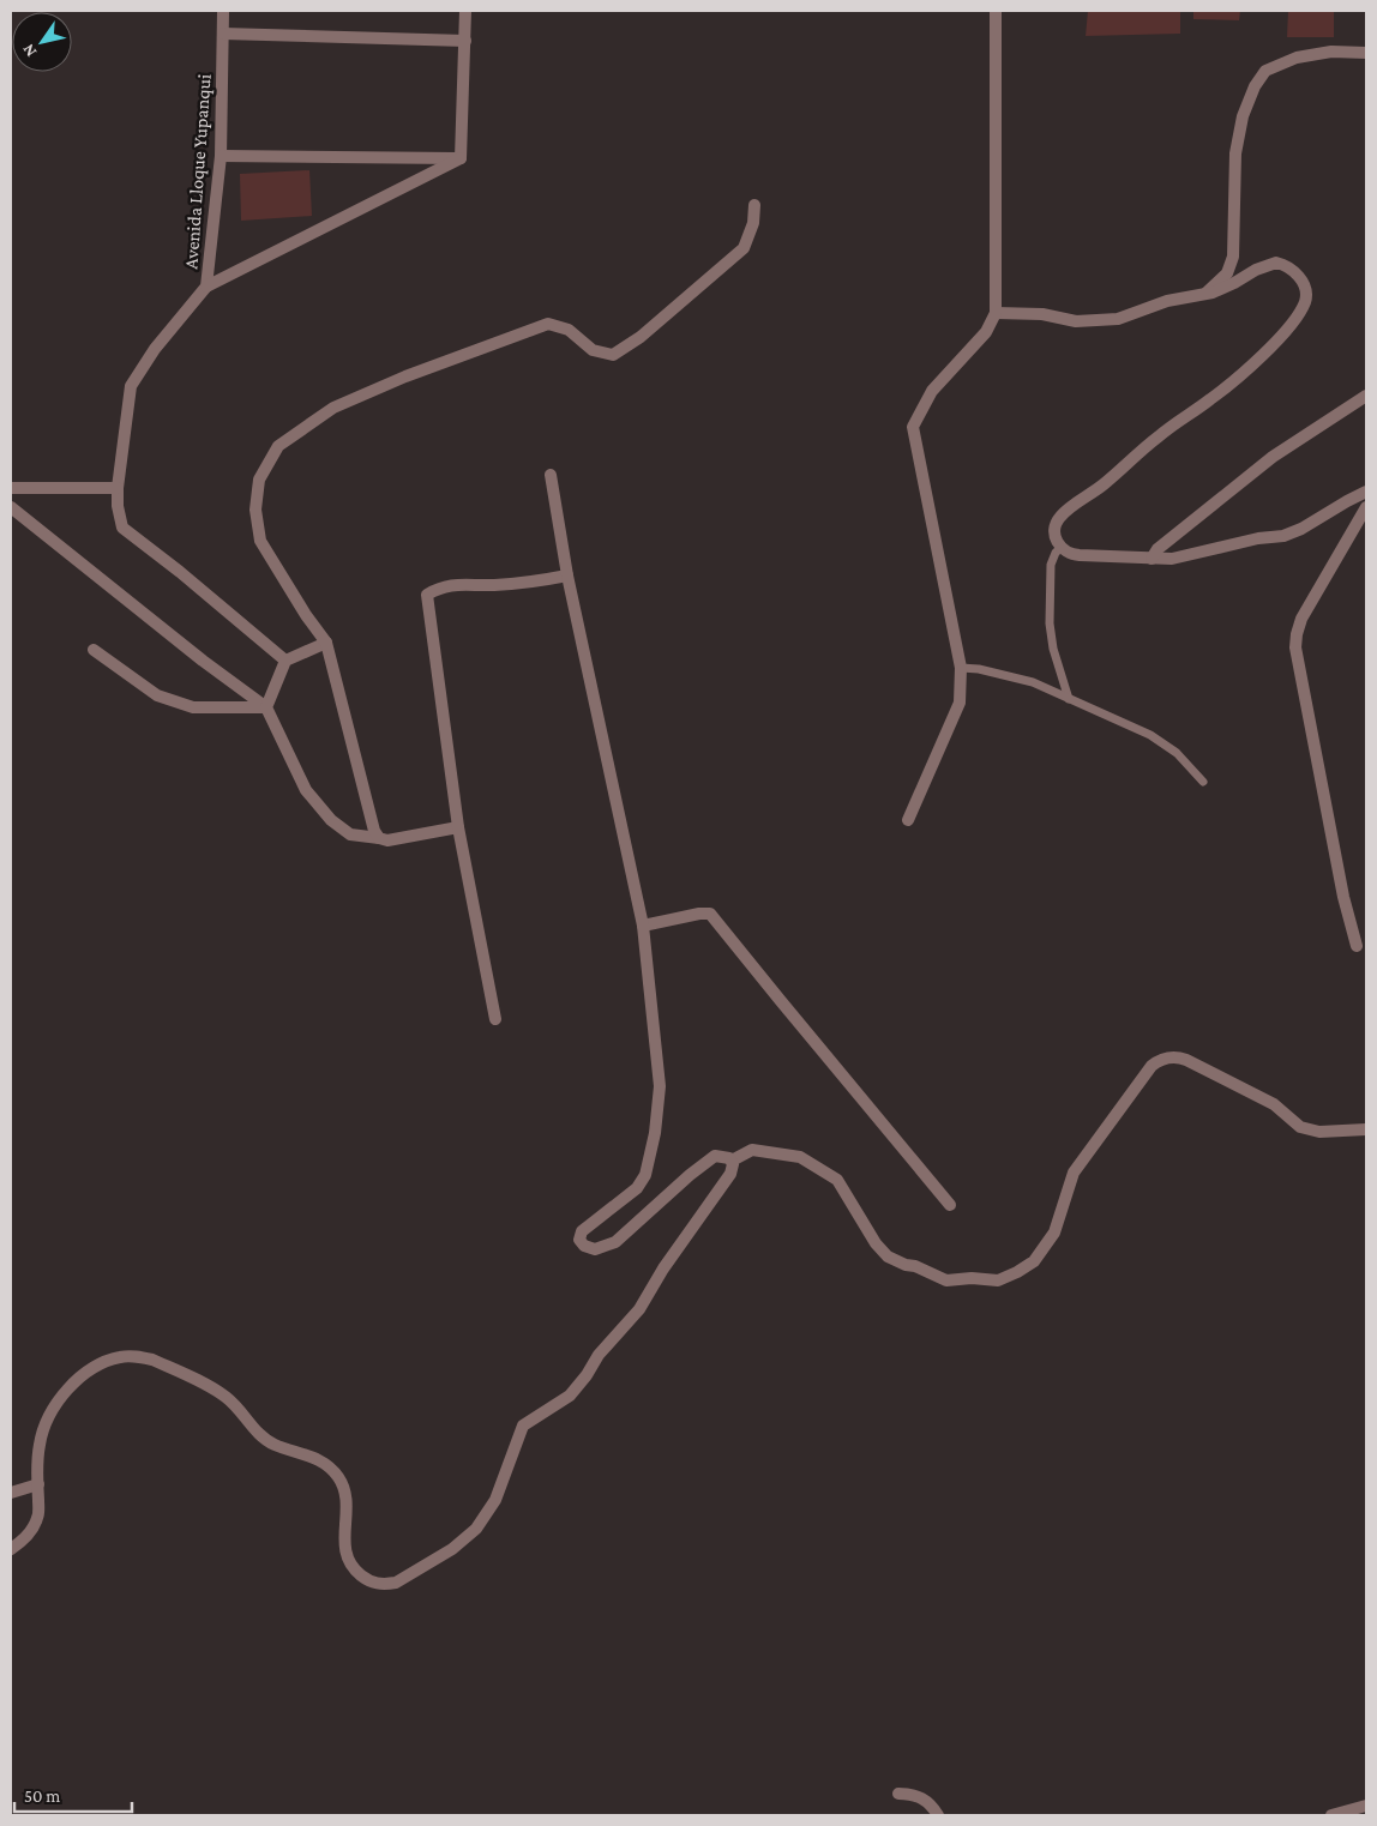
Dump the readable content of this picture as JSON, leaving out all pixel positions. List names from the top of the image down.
{
  "streets": {
    "street": ["Avenida Lloque Yupanqui"]
  },
  "scale_bar": "50 m",
  "north": "bottom left"
}
